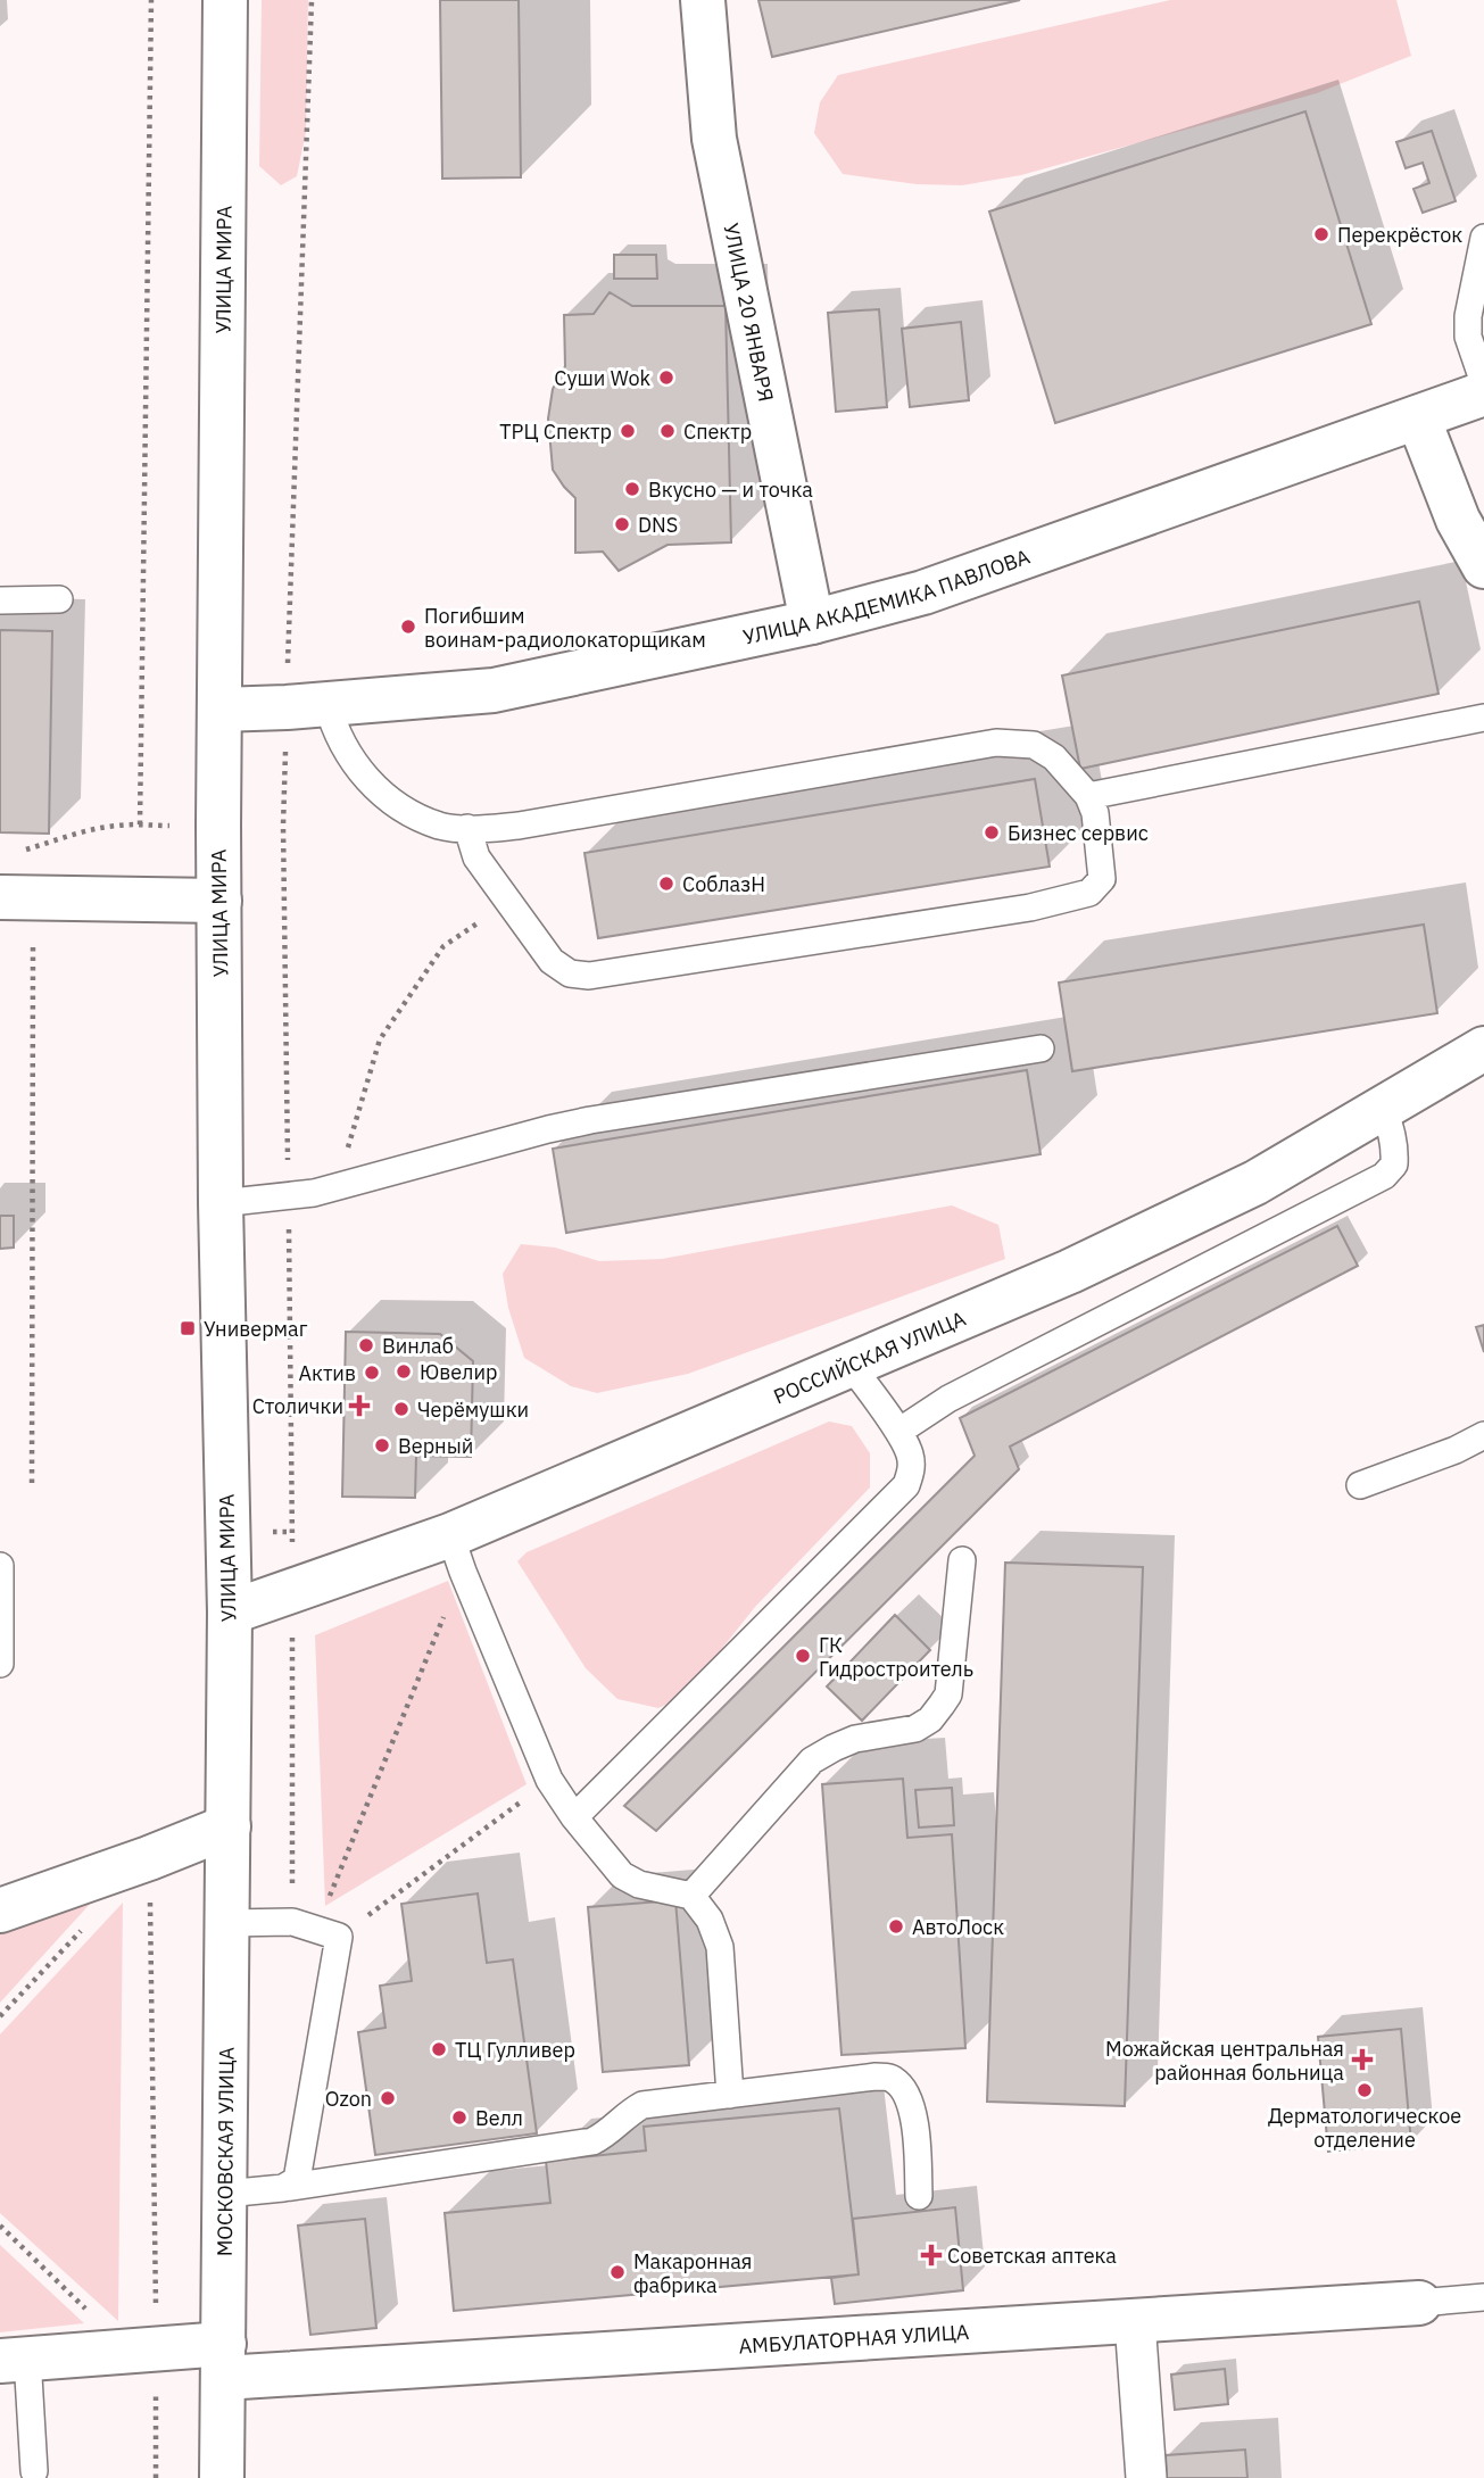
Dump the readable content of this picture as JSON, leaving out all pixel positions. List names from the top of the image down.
{
  "streets": {
    "street": [
      "УЛИЦА МИРА",
      "УЛИЦА 20 ЯНВАРЯ",
      "УЛИЦА АКАДЕМИКА ПАВЛОВА",
      "РОССИЙСКАЯ УЛИЦА",
      "МОСКОВСКАЯ УЛИЦА",
      "АМБУЛАТОРНАЯ УЛИЦА"
    ]
  },
  "crossings": [
    ["УЛИЦА МИРА", "УЛИЦА АКАДЕМИКА ПАВЛОВА"],
    ["УЛИЦА МИРА", "РОССИЙСКАЯ УЛИЦА"],
    ["УЛИЦА МИРА", "МОСКОВСКАЯ УЛИЦА"],
    ["УЛИЦА 20 ЯНВАРЯ", "УЛИЦА АКАДЕМИКА ПАВЛОВА"],
    ["МОСКОВСКАЯ УЛИЦА", "АМБУЛАТОРНАЯ УЛИЦА"]
  ],
  "places": {
    "other": [
      "Перекрёсток",
      "Суши Wok",
      "ТРЦ Спектр",
      "Спектр",
      "Вкусно — и точка",
      "DNS",
      "Погибшим воинам-радиолокаторщикам",
      "Бизнес сервис",
      "СоблазН",
      "Винлаб",
      "Ювелир",
      "Актив",
      "Черёмушки",
      "Верный",
      "ГК Гидростроитель",
      "АвтоЛоск",
      "ТЦ Гулливер",
      "Дерматологическое отделение",
      "Ozon",
      "Велл",
      "Макаронная фабрика"
    ],
    "transit": ["Универмаг"],
    "health": ["Столички", "Можайская центральная районная больница", "Советская аптека"]
  }
}
